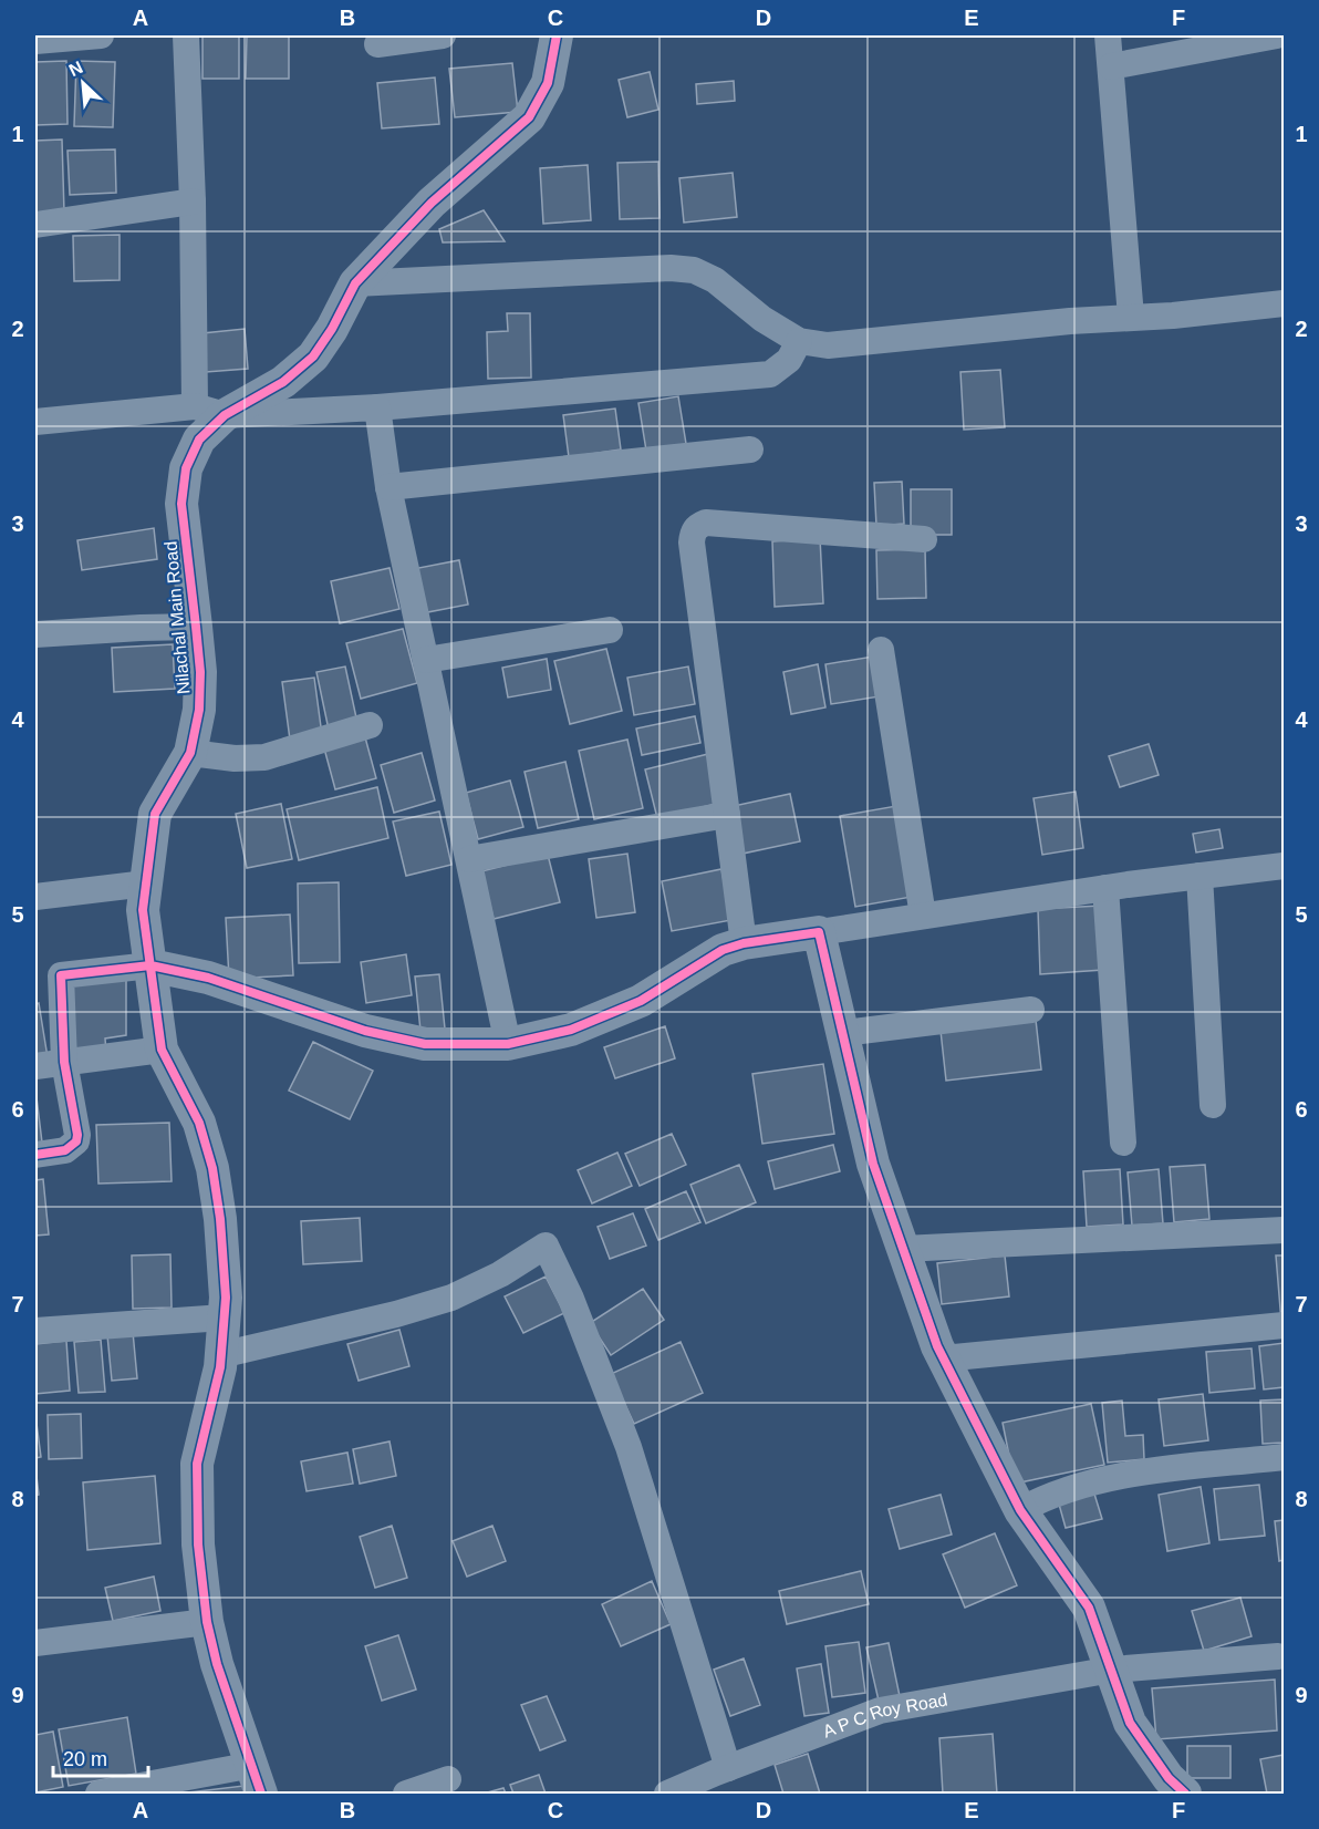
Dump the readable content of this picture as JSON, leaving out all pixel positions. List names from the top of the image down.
{
  "streets": {
    "street": ["Nilachal Main Road", "A P C Roy Road"]
  },
  "scale_bar": "20 m",
  "north": "top left",
  "grid": {
    "columns": [
      "A",
      "B",
      "C",
      "D",
      "E",
      "F"
    ],
    "rows": [
      "1",
      "2",
      "3",
      "4",
      "5",
      "6",
      "7",
      "8",
      "9"
    ]
  }
}
